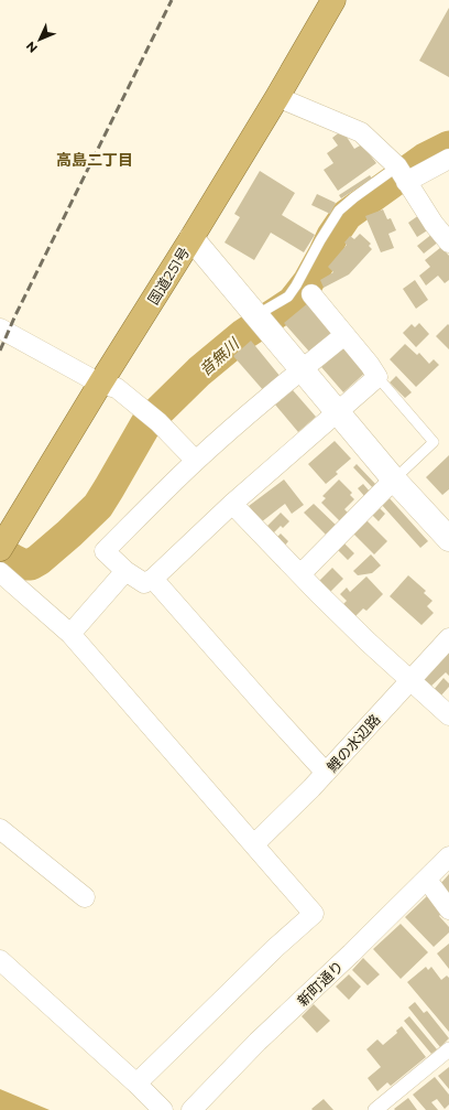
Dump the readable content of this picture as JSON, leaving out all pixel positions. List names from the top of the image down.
{
  "streets": {
    "highway": ["国道251号"],
    "street": ["鯉の水辺路", "新町通り"]
  },
  "districts": ["高島二丁目"],
  "water": ["音無川"],
  "north": "bottom left"
}
